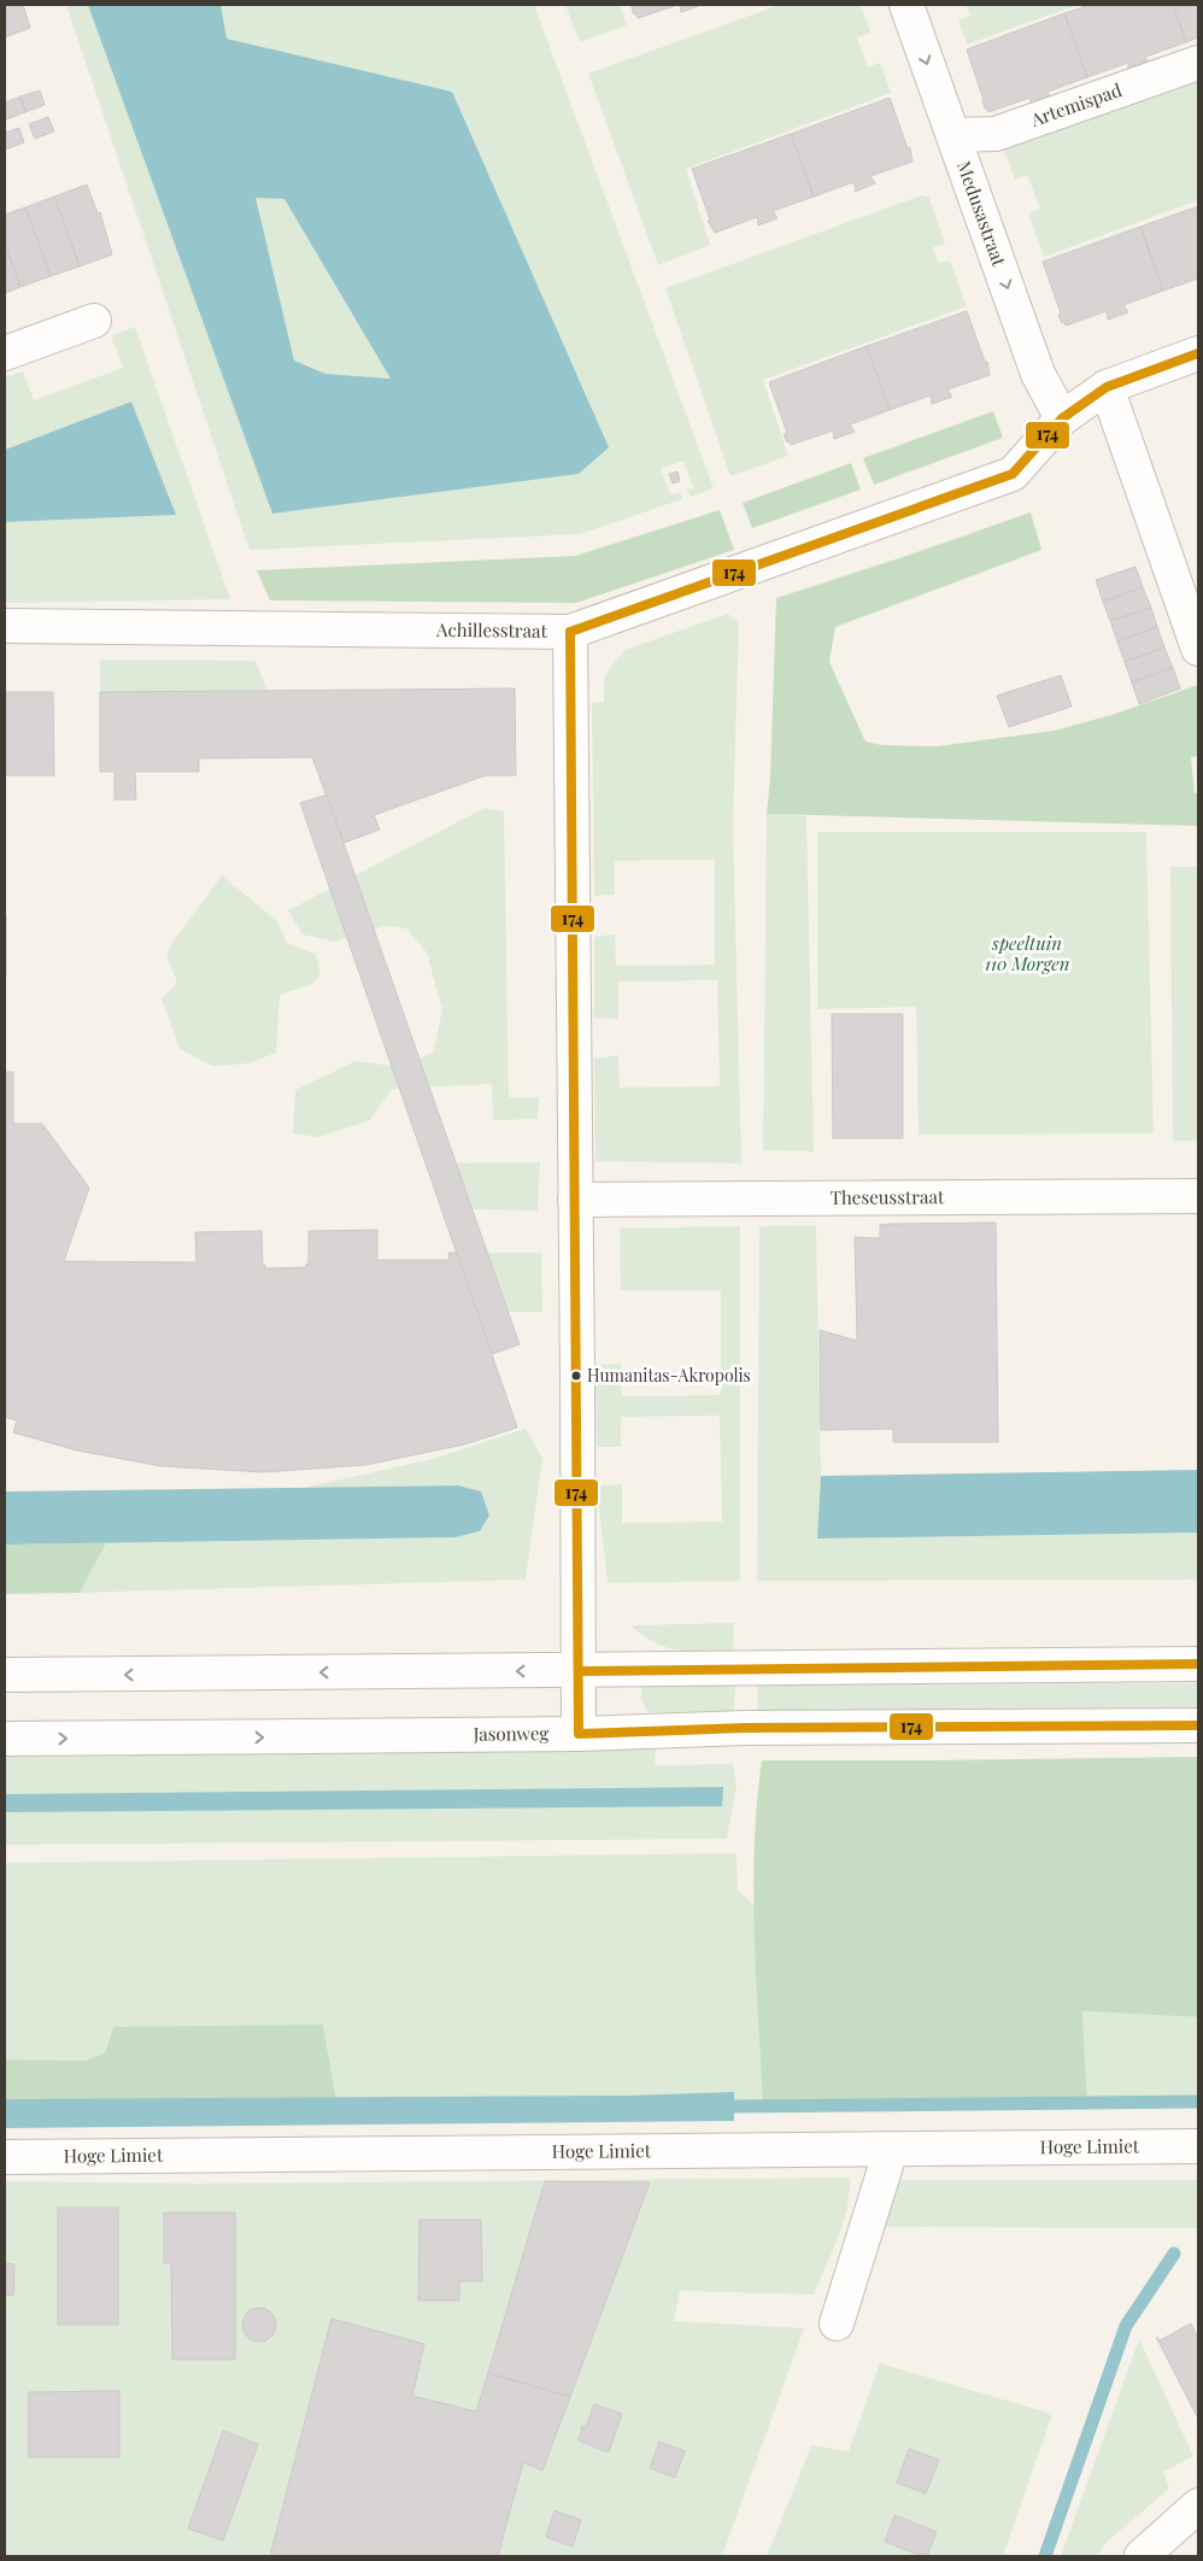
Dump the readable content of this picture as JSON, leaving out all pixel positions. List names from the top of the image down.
{
  "streets": {
    "street": [
      "Artemispad",
      "Medusastraat",
      "Achillesstraat",
      "Theseusstraat",
      "Jasonweg",
      "Hoge Limiet"
    ]
  },
  "crossings": [
    ["Artemispad", "Medusastraat"],
    ["Medusastraat", "Achillesstraat"]
  ],
  "one_way": ["Medusastraat"],
  "parks": ["speeltuin 110 Morgen"],
  "places": ["Humanitas-Akropolis"],
  "lines": ["transit line 174"]
}
